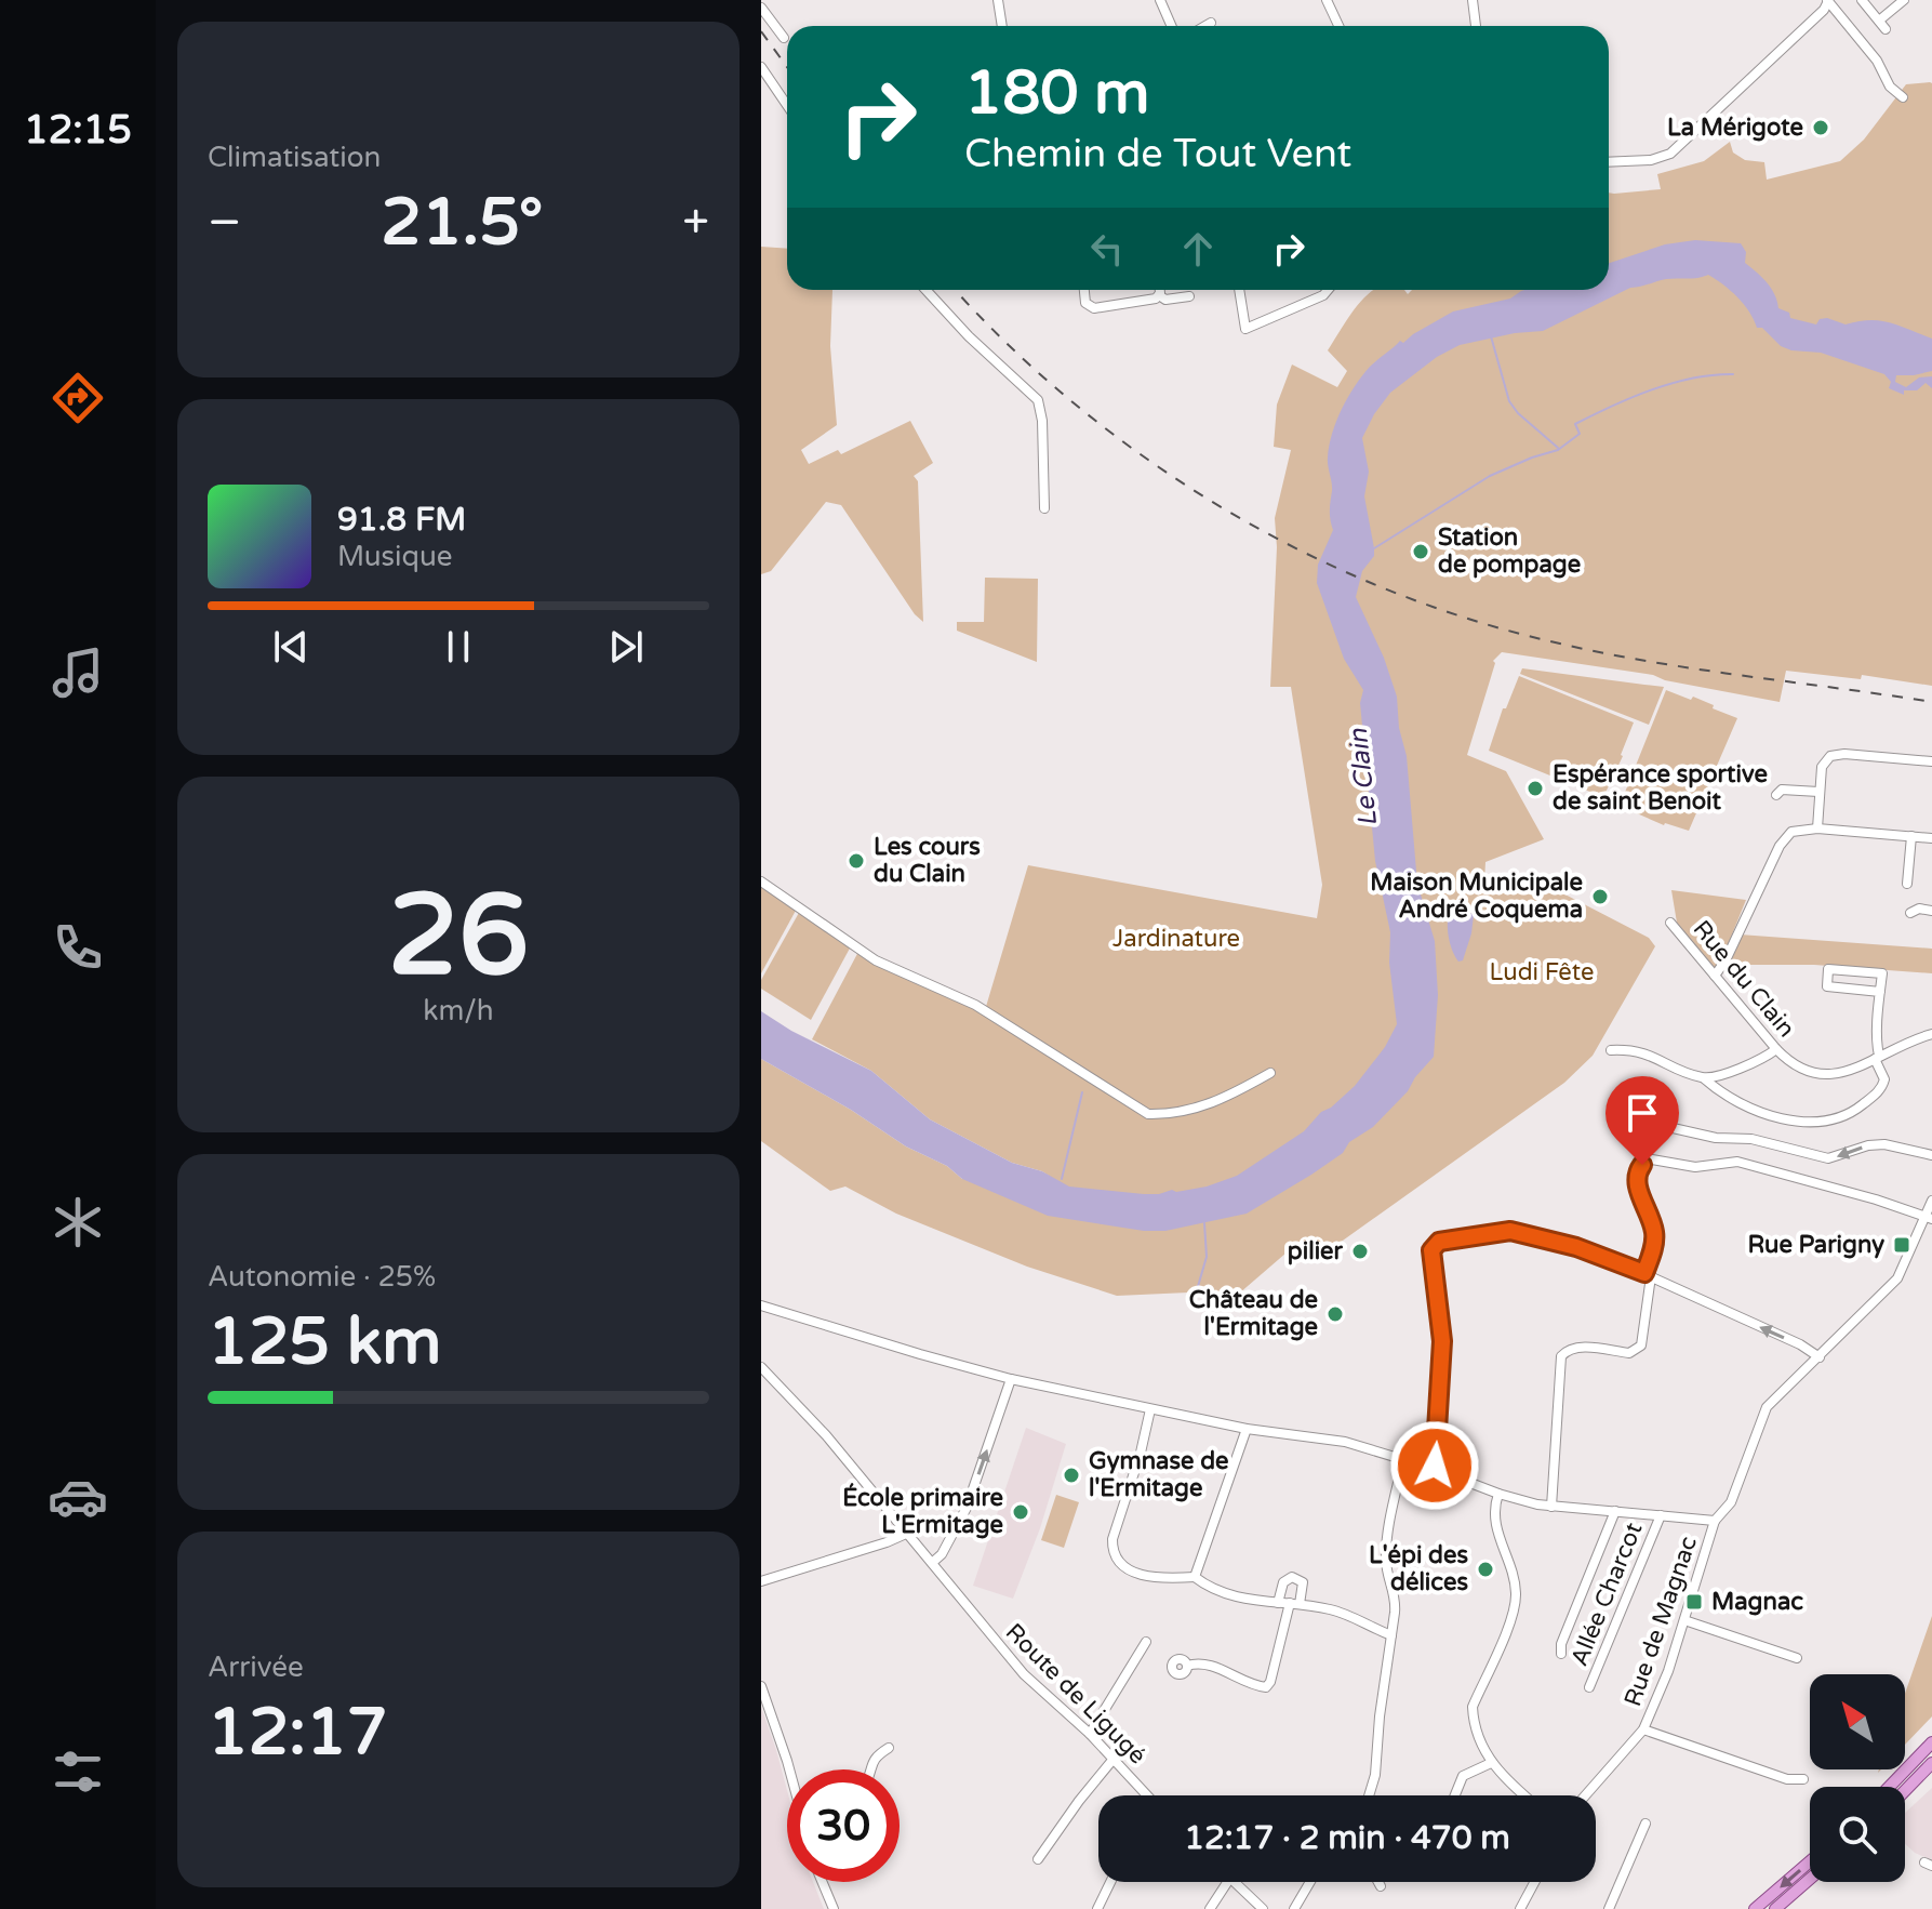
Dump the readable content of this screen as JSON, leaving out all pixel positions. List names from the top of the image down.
{
  "streets": {
    "street": [
      "Rue du Clain",
      "Allée Charcot",
      "Rue de Magnac",
      "Route de Ligugé"
    ]
  },
  "water": ["Le Clain"],
  "parks": ["Jardinature", "Ludi Fête"],
  "places": {
    "other": [
      "La Mérigote",
      "Station de pompage",
      "Espérance sportive de saint Benoit",
      "Les cours du Clain",
      "Maison Municipale André Coquema",
      "pilier",
      "Château de l'Ermitage",
      "Gymnase de l'Ermitage",
      "École primaire L'Ermitage",
      "L'épi des délices"
    ],
    "transit": ["Rue Parigny", "Magnac"]
  },
  "north": "top left",
  "page": {
    "tabs": "12:15",
    "tile": [
      "Climatisation",
      ["26", "km/h"],
      ["Autonomie · 25%", "125 km"],
      ["Arrivée", "12:17"]
    ],
    "turn": ["180 m", "Chemin de Tout Vent"],
    "heat": ["−", "21.5°", "+"],
    "song": ["91.8 FM", "Musique"],
    "limit": "30",
    "trip": "12:17 · 2 min · 470 m"
  }
}
